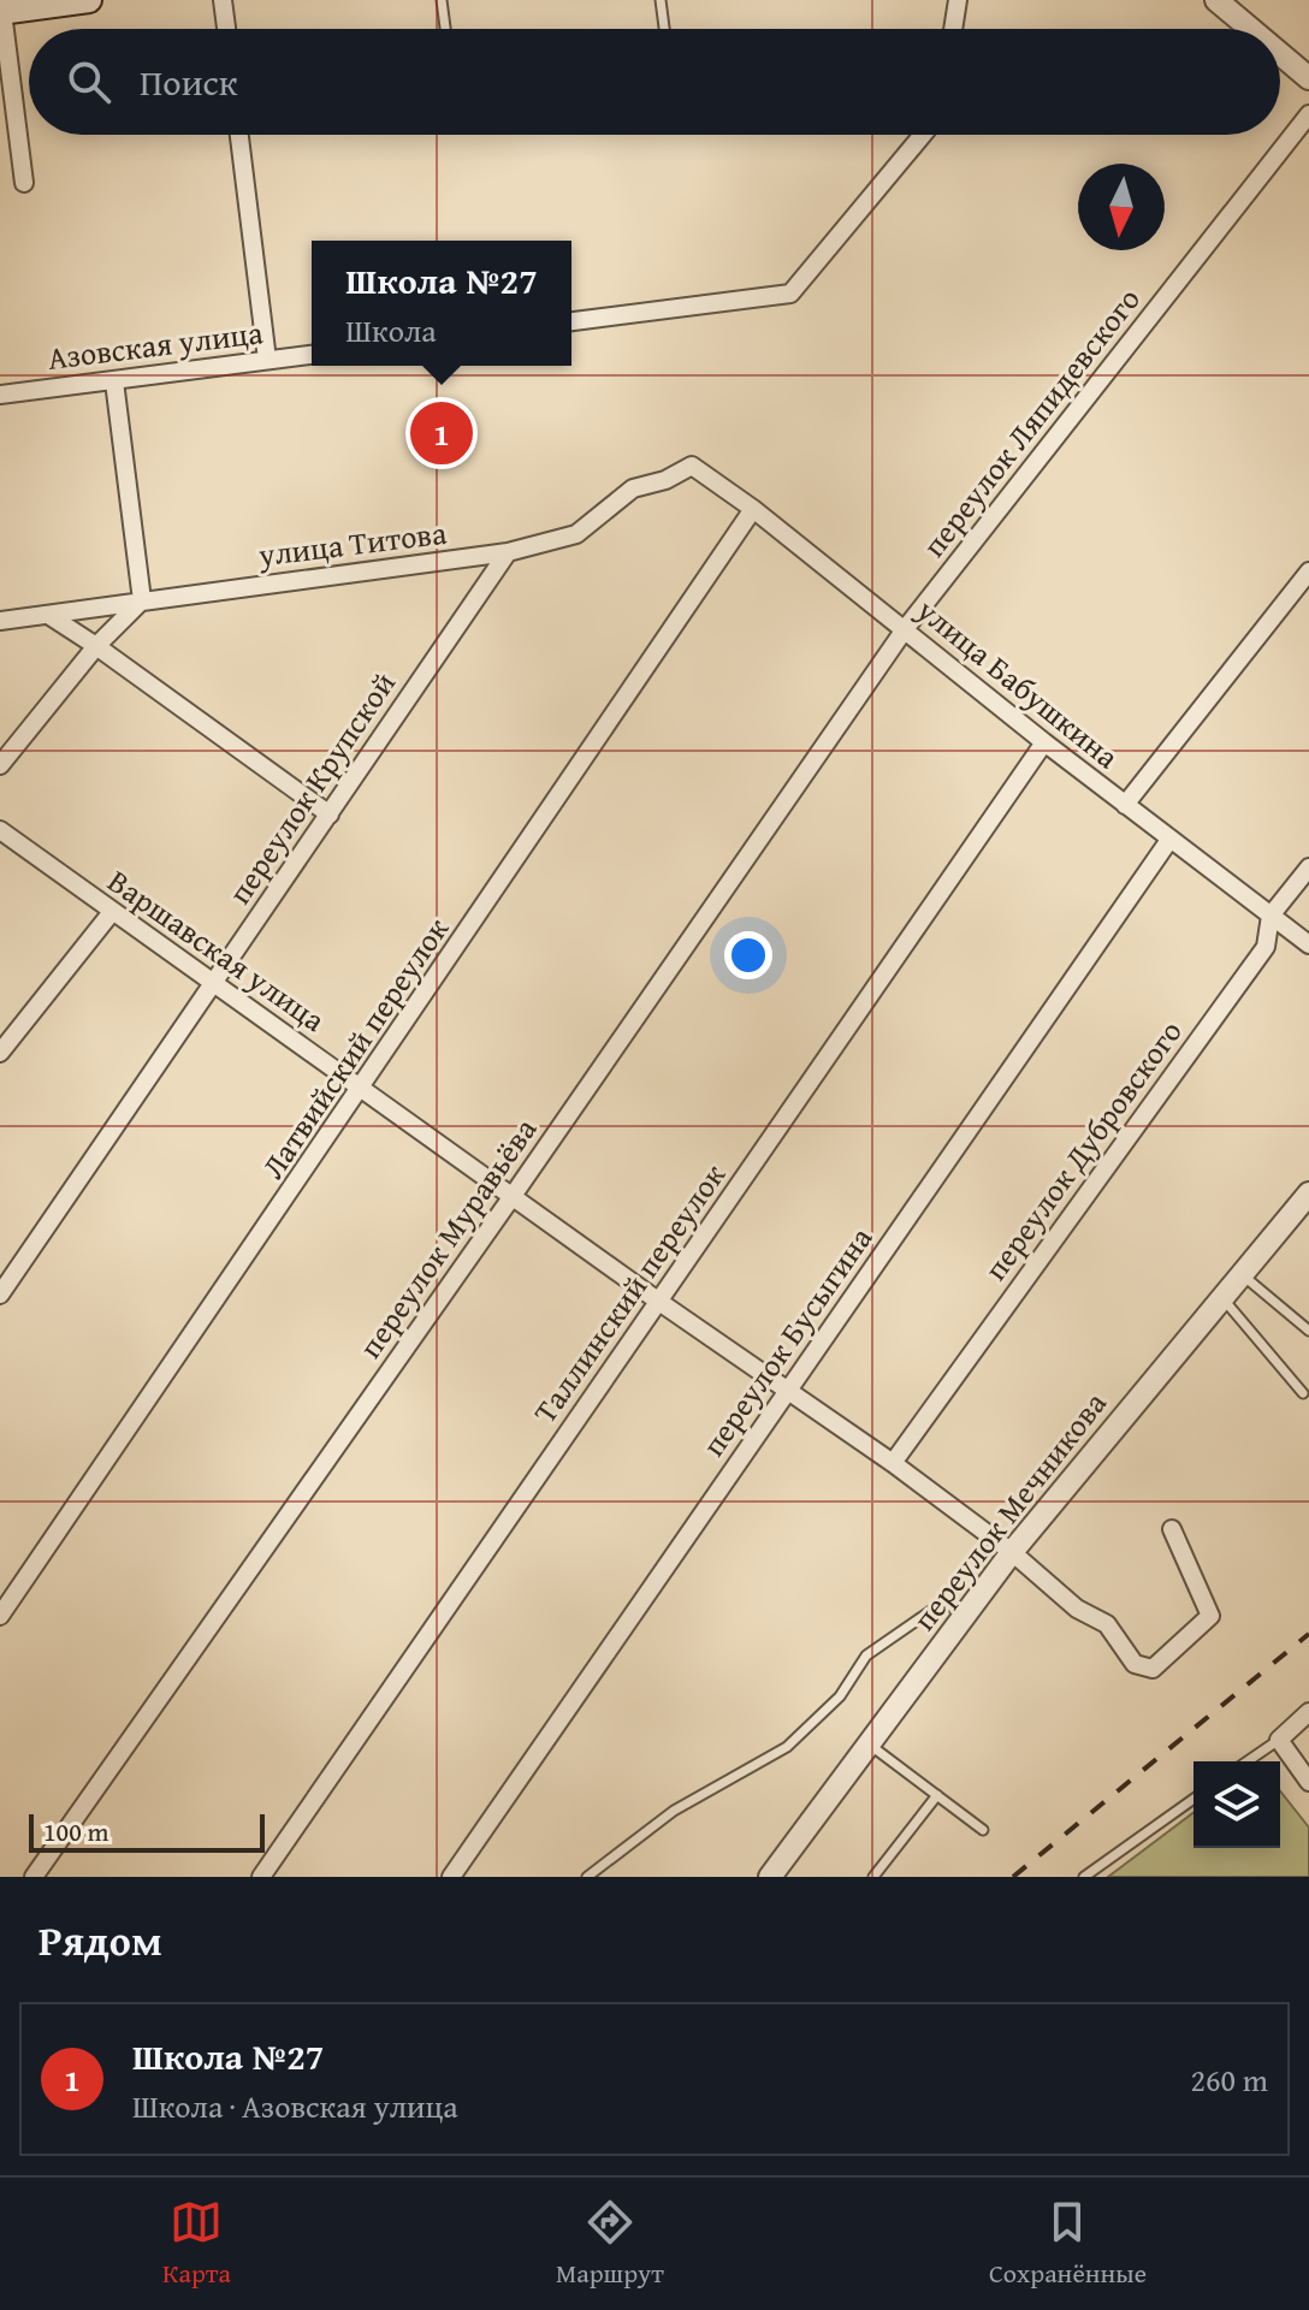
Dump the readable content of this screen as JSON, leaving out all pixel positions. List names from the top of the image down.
{
  "streets": {
    "street": [
      "Азовская улица",
      "переулок Ляпидевского",
      "улица Титова",
      "улица Бабушкина",
      "переулок Крупской",
      "Варшавская улица",
      "Латвийский переулок",
      "переулок Дубровского",
      "переулок Муравьёва",
      "Таллинский переулок",
      "переулок Бусыгина",
      "переулок Мечникова"
    ]
  },
  "crossings": [
    ["переулок Ляпидевского", "улица Бабушкина"],
    ["переулок Ляпидевского", "переулок Муравьёва"],
    ["улица Титова", "улица Бабушкина"],
    ["улица Титова", "переулок Крупской"],
    ["улица Бабушкина", "Латвийский переулок"],
    ["улица Бабушкина", "переулок Дубровского"],
    ["улица Бабушкина", "переулок Муравьёва"],
    ["улица Бабушкина", "Таллинский переулок"],
    ["улица Бабушкина", "переулок Бусыгина"],
    ["переулок Крупской", "Варшавская улица"],
    ["Варшавская улица", "Латвийский переулок"],
    ["Варшавская улица", "переулок Дубровского"],
    ["Варшавская улица", "переулок Муравьёва"],
    ["Варшавская улица", "Таллинский переулок"],
    ["Варшавская улица", "переулок Бусыгина"],
    ["Варшавская улица", "переулок Мечникова"]
  ],
  "scale_bar": "100 m",
  "north": "bottom",
  "page": {
    "search": "Поиск",
    "popup": ["Школа №27", "Школа"],
    "pins": "1",
    "scale": "100 m",
    "heading": "Рядом",
    "list": [
      {
        "mark": "1",
        "name": "Школа №27",
        "note": "Школа · Азовская улица",
        "value": "260 m"
      }
    ],
    "nav": ["Карта", "Маршрут", "Сохранённые"]
  }
}
